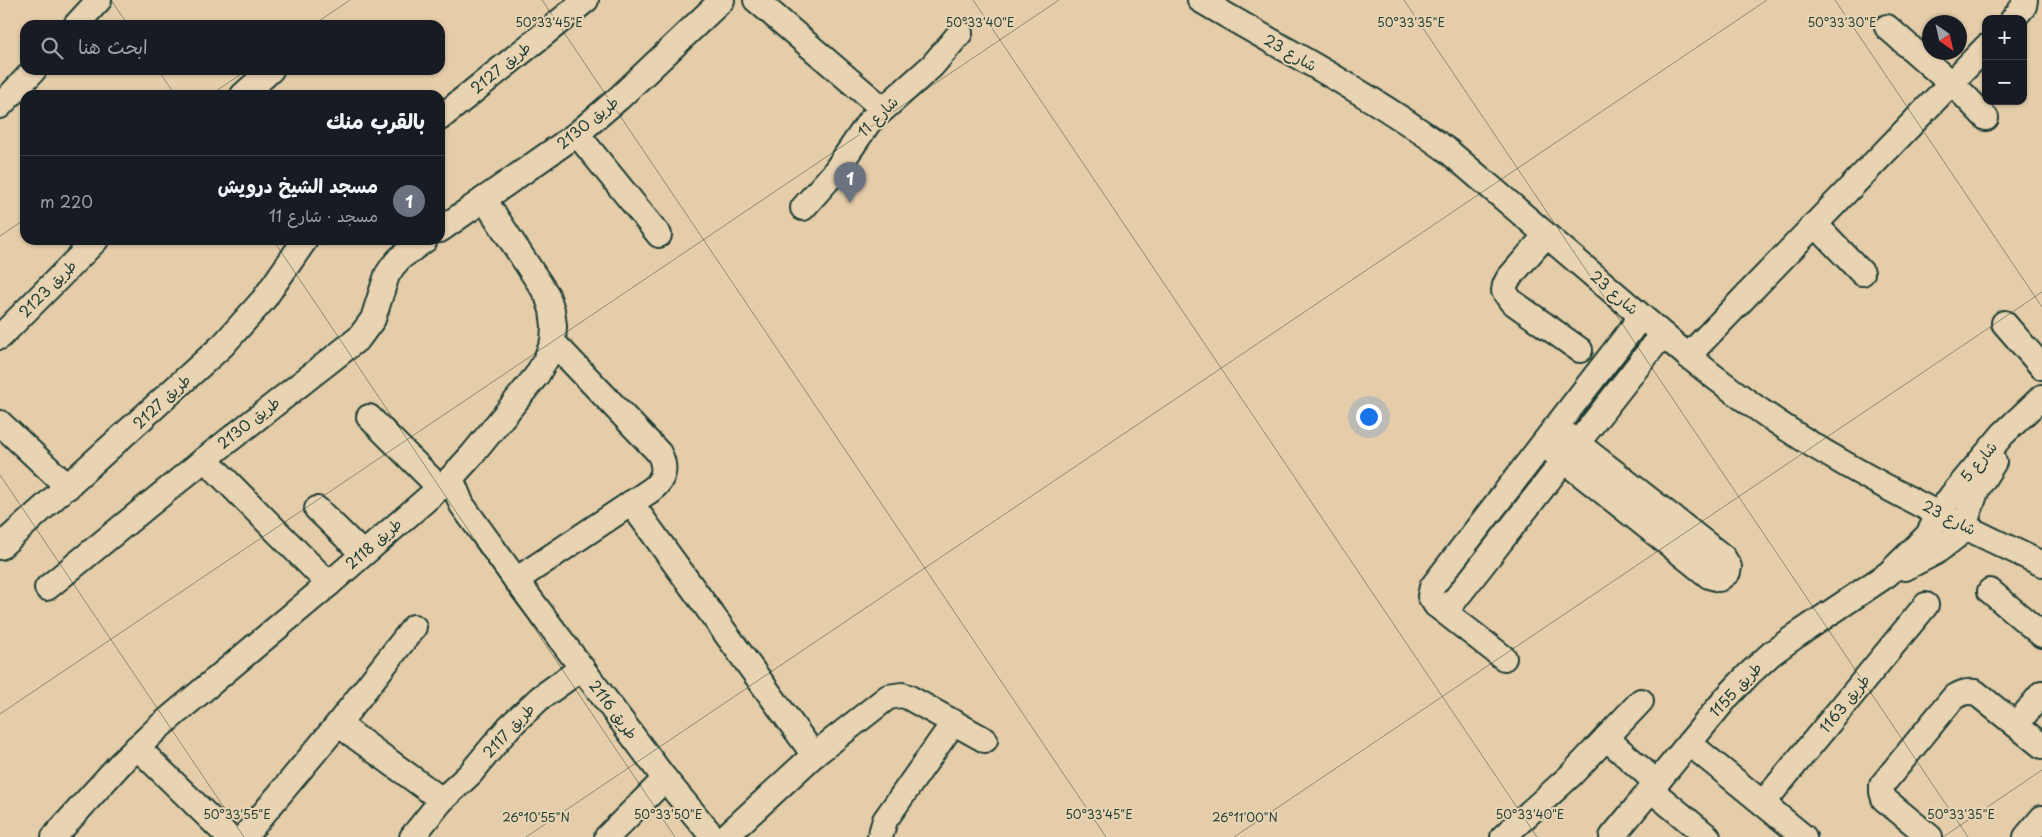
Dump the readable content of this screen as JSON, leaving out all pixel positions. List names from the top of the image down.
{
  "streets": {
    "street": [
      "شارع 23",
      "طريق 2127",
      "شارع 11",
      "طريق 2130",
      "طريق 2123",
      "شارع 5",
      "طريق 2118",
      "طريق 1155",
      "طريق 1163",
      "طريق 2116",
      "طريق 2117"
    ]
  },
  "crossings": [
    ["شارع 23", "شارع 5"],
    ["شارع 23", "طريق 1155"],
    ["طريق 2130", "طريق 2118"],
    ["شارع 5", "طريق 1155"],
    ["طريق 2118", "طريق 2116"],
    ["طريق 2116", "طريق 2117"]
  ],
  "north": "bottom right",
  "page": {
    "map_buttons": ["+", "−"],
    "search": "ابحث هنا",
    "heading": "بالقرب منك",
    "list": [
      {
        "mark": "1",
        "name": "مسجد الشيخ درويش",
        "note": "مسجد · شارع 11",
        "value": "220 m"
      }
    ],
    "pins": "1"
  },
  "coordinates": [
    "50°33'35\"E",
    "50°33'30\"E",
    "50°33'45\"E",
    "50°33'40\"E",
    "50°33'55\"E",
    "50°33'50\"E",
    "26°10'55\"N",
    "26°11'00\"N"
  ]
}
